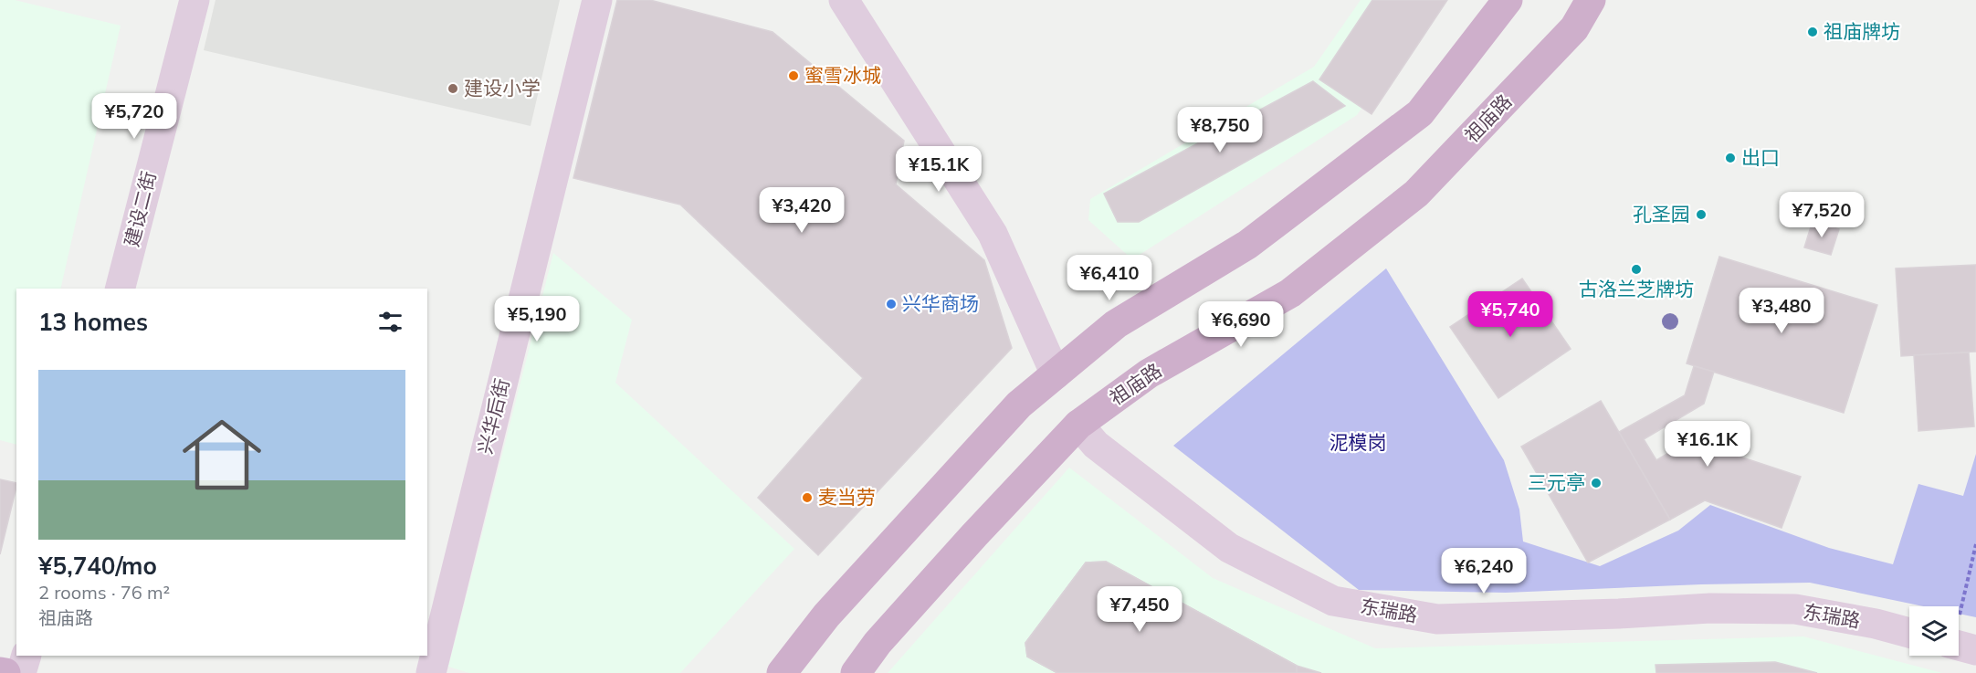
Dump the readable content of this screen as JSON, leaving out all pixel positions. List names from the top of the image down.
{
  "streets": {
    "main road": ["祖庙路"],
    "street": ["建设二街", "兴华后街", "东瑞路"]
  },
  "crossings": [
    ["祖庙路", "东瑞路"]
  ],
  "parks": ["泥模岗"],
  "places": [
    "祖庙牌坊",
    "蜜雪冰城",
    "建设小学",
    "出口",
    "孔圣园",
    "古洛兰芝牌坊",
    "兴华商场",
    "三元亭",
    "麦当劳"
  ],
  "page": {
    "price": [
      "¥5,720",
      "¥8,750",
      "¥15.1K",
      "¥3,420",
      "¥7,520",
      "¥6,410",
      "¥3,480",
      "¥5,740",
      "¥5,190",
      "¥6,690",
      "¥16.1K",
      "¥6,240",
      "¥7,450"
    ],
    "heading": "13 homes",
    "list": [
      {
        "name": "¥5,740/mo",
        "note": "2 rooms · 76 m² · 祖庙路"
      }
    ]
  }
}
